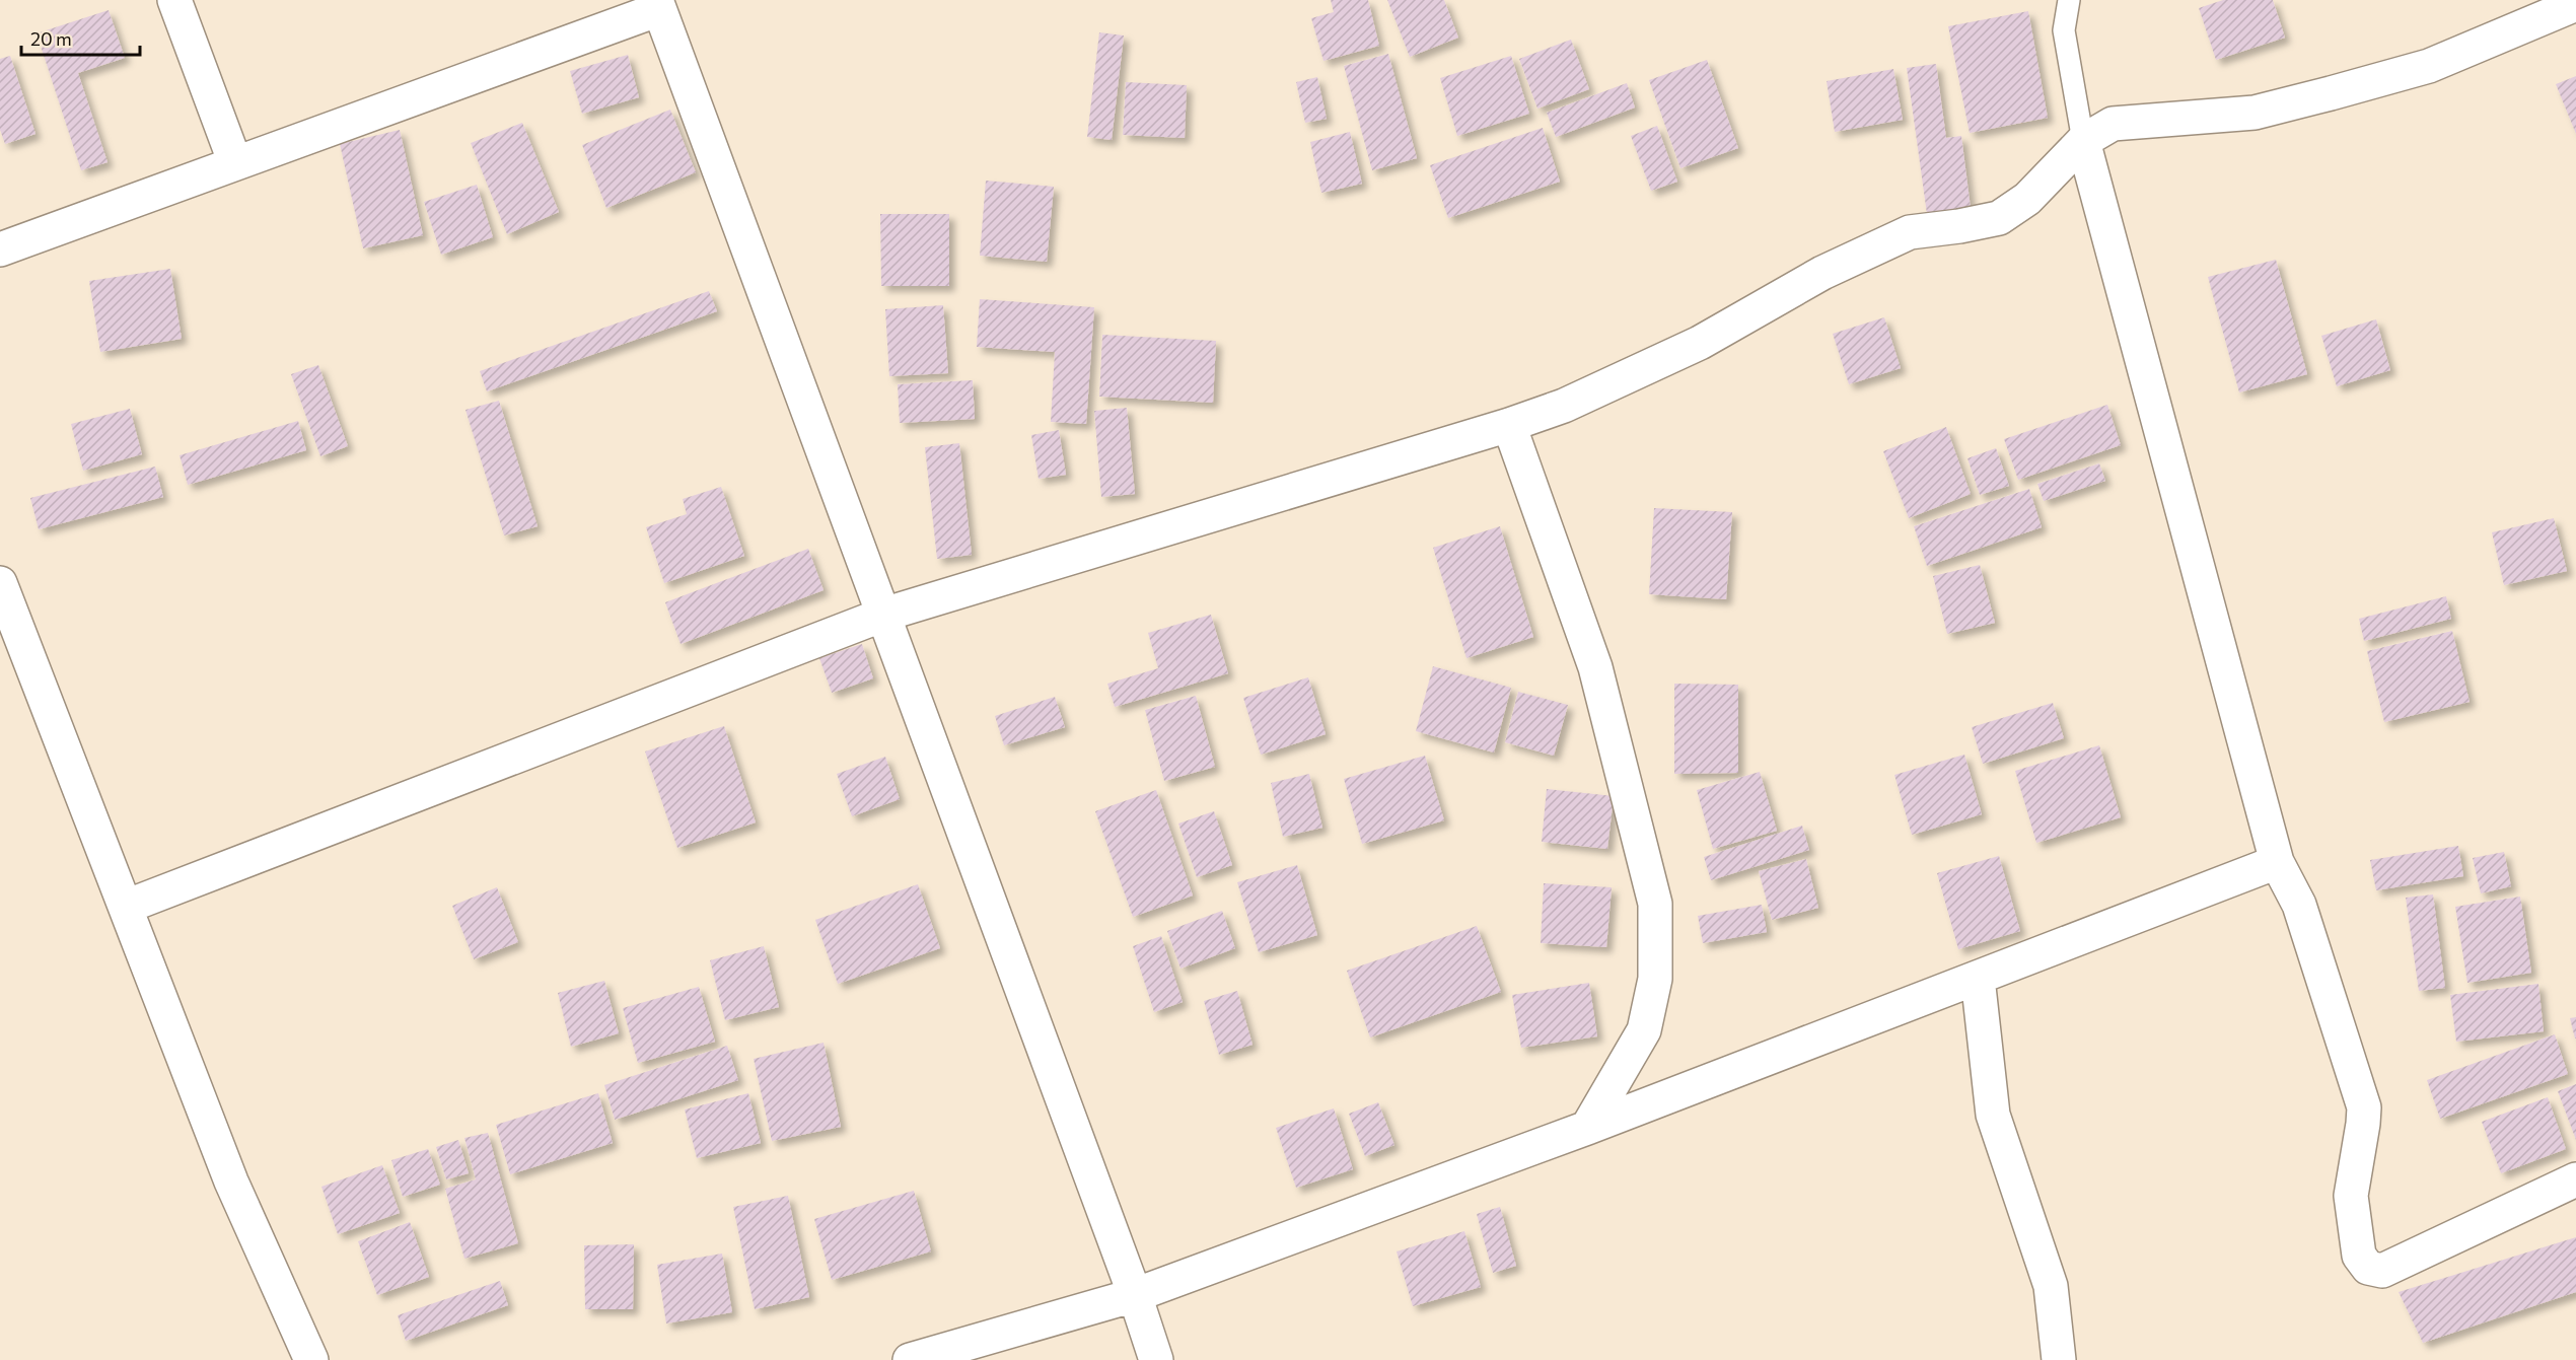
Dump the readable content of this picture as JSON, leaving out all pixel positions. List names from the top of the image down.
{
  "scale_bar": "20 m"
}
